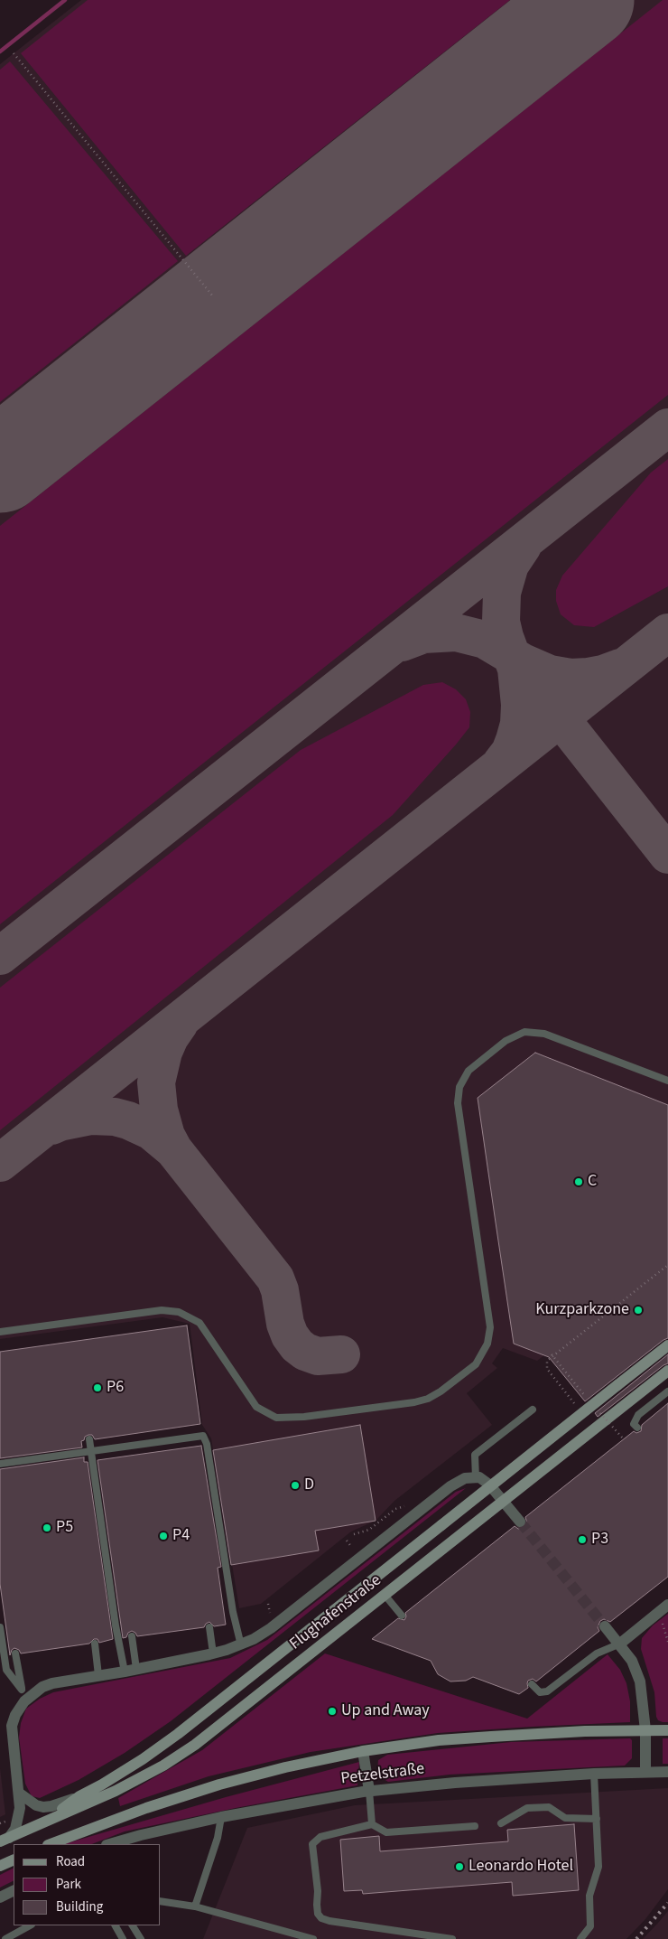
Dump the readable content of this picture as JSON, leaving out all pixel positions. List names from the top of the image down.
{
  "streets": {
    "main road": ["Flughafenstraße"],
    "street": ["Petzelstraße"]
  },
  "places": [
    "C",
    "Kurzparkzone",
    "P6",
    "D",
    "P5",
    "P4",
    "P3",
    "Up and Away",
    "Leonardo Hotel"
  ],
  "legend": ["Road", "Park", "Building"]
}
